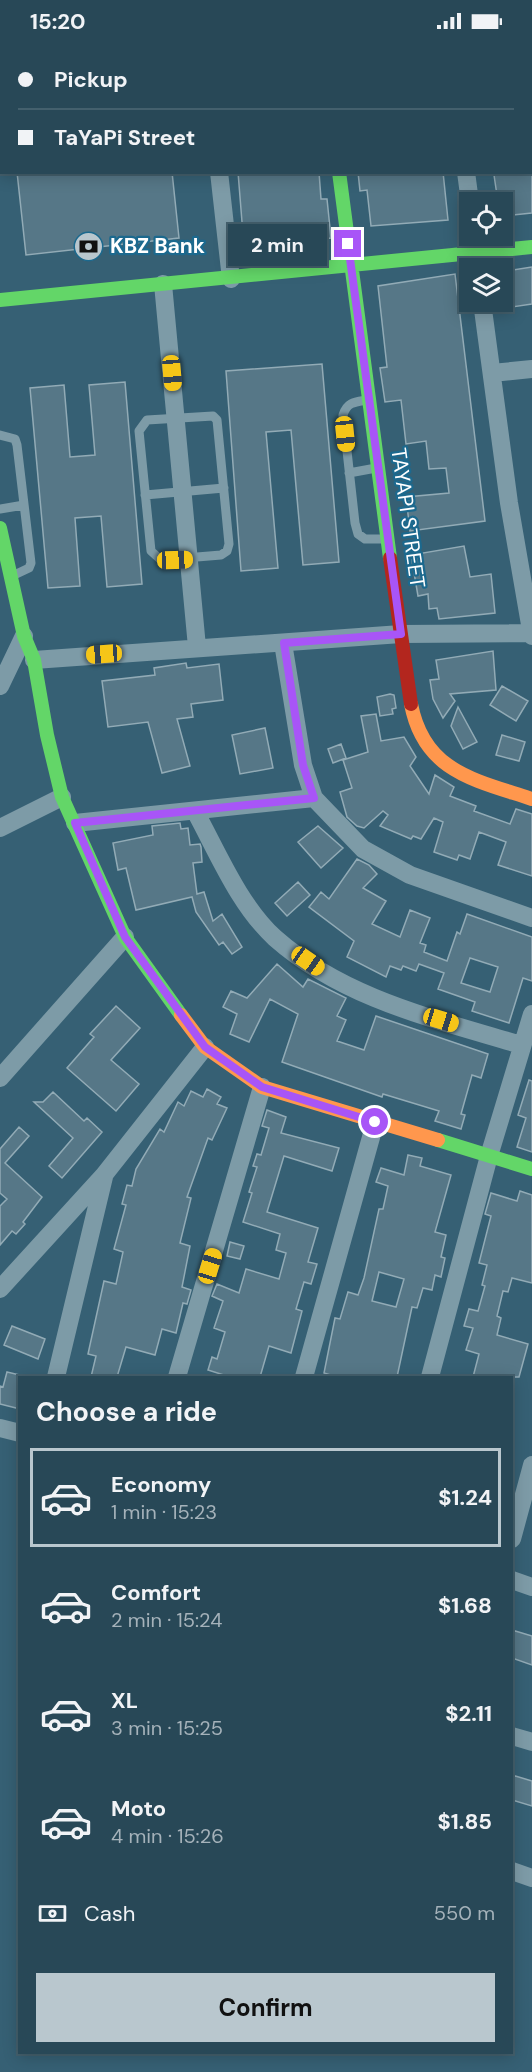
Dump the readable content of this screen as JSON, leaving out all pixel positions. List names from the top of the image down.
{
  "streets": {
    "street": ["TAYAPI STREET"]
  },
  "places": {
    "bank": ["KBZ Bank"]
  },
  "page": {
    "status": "15:20",
    "banner": ["Pickup", "TaYaPi Street"],
    "bubble": "2 min",
    "heading": "Choose a ride",
    "list": [
      {
        "name": "Economy",
        "note": "1 min · 15:23",
        "value": "$1.24"
      },
      {
        "name": "Comfort",
        "note": "2 min · 15:24",
        "value": "$1.68"
      },
      {
        "name": "XL",
        "note": "3 min · 15:25",
        "value": "$2.11"
      },
      {
        "name": "Moto",
        "note": "4 min · 15:26",
        "value": "$1.85"
      }
    ],
    "pay": ["Cash", "550 m"],
    "buttons": "Confirm"
  }
}
